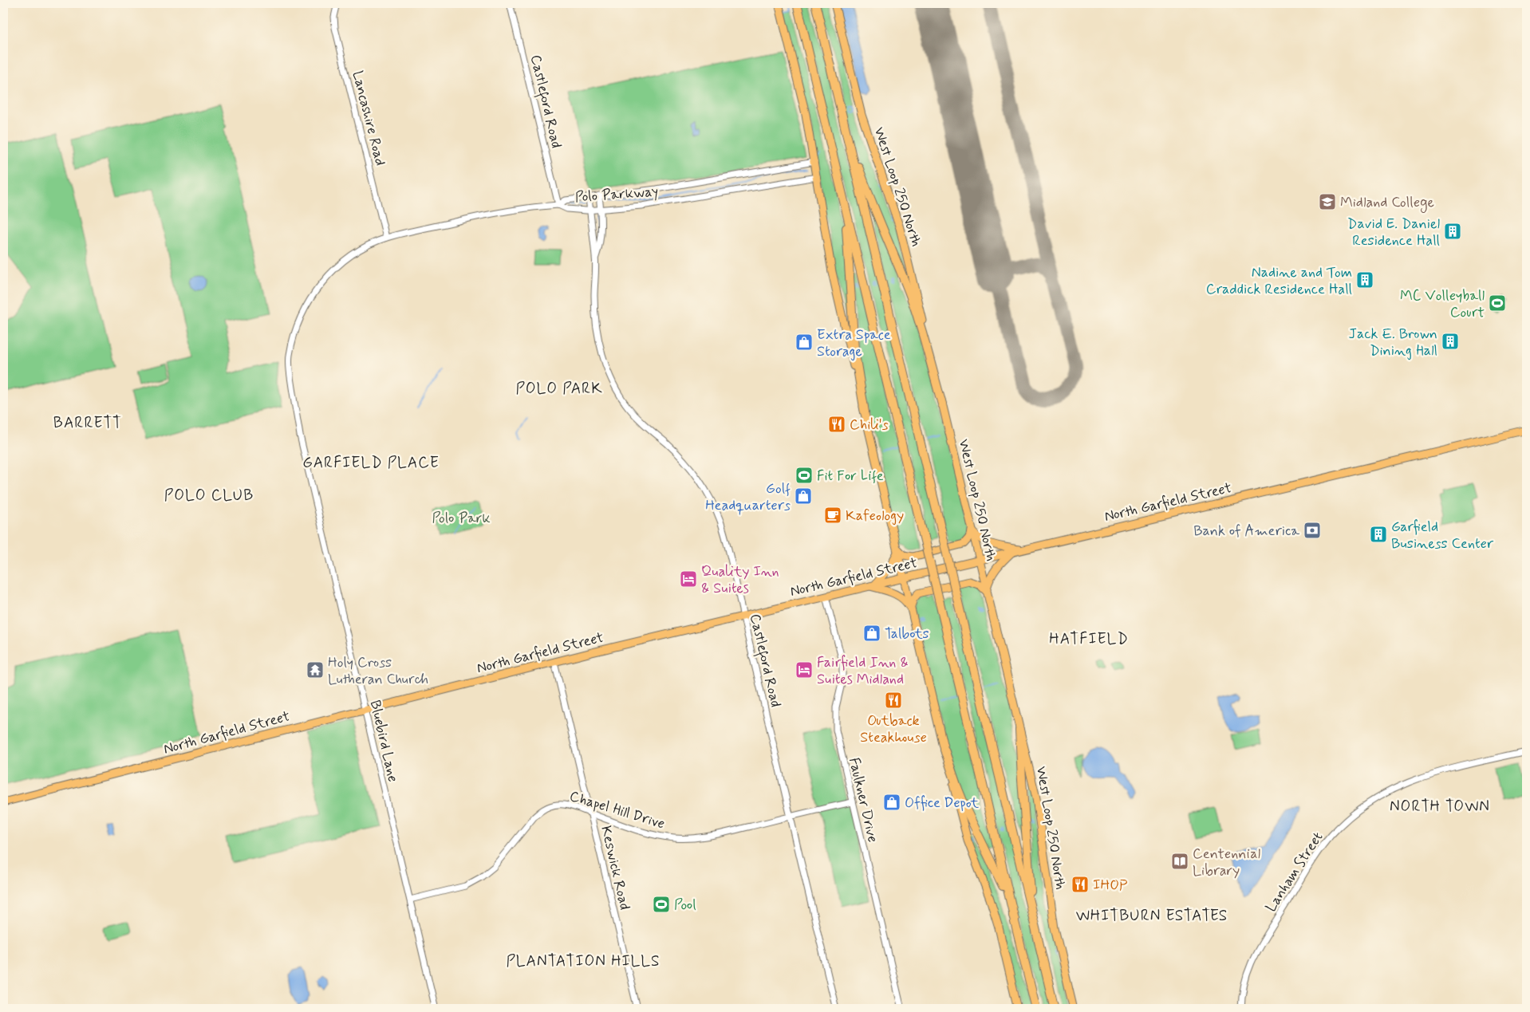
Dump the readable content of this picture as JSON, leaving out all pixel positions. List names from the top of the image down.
{
  "streets": {
    "main road": ["West Loop 250 North", "North Garfield Street"],
    "street": [
      "Castleford Road",
      "Lancashire Road",
      "Polo Parkway",
      "Bluebird Lane",
      "Faulkner Drive",
      "Chapel Hill Drive",
      "Keswick Road",
      "Lanham Street"
    ]
  },
  "crossings": [
    ["Castleford Road", "Polo Parkway"],
    ["Castleford Road", "North Garfield Street"],
    ["Castleford Road", "Bluebird Lane"],
    ["Castleford Road", "Chapel Hill Drive"],
    ["Lancashire Road", "Bluebird Lane"],
    ["West Loop 250 North", "North Garfield Street"],
    ["Polo Parkway", "Bluebird Lane"],
    ["North Garfield Street", "Bluebird Lane"],
    ["North Garfield Street", "Faulkner Drive"],
    ["North Garfield Street", "Keswick Road"],
    ["Bluebird Lane", "Chapel Hill Drive"],
    ["Faulkner Drive", "Chapel Hill Drive"],
    ["Chapel Hill Drive", "Keswick Road"]
  ],
  "districts": [
    "POLO PARK",
    "BARRETT",
    "GARFIELD PLACE",
    "POLO CLUB",
    "HATFIELD",
    "NORTH TOWN",
    "WHITBURN ESTATES",
    "PLANTATION HILLS"
  ],
  "parks": ["Polo Park"],
  "places": {
    "school or university": ["Midland College"],
    "building": [
      "David E. Daniel Residence Hall",
      "Nadine and Tom Craddick Residence Hall",
      "Jack E. Brown Dining Hall",
      "Garfield Business Center"
    ],
    "sports": ["MC Volleyball Court", "Fit For Life", "Pool"],
    "shop": [
      "Extra Space Storage",
      "Golf Headquarters",
      "Talbots",
      "Office Depot"
    ],
    "restaurant": ["Chili's", "Outback Steakhouse", "IHOP"],
    "cafe": ["Kafeology"],
    "bank": ["Bank of America"],
    "hotel": ["Quality Inn & Suites", "Fairfield Inn & Suites Midland"],
    "temple": ["Holy Cross Lutheran Church"],
    "library": ["Centennial Library"]
  }
}
